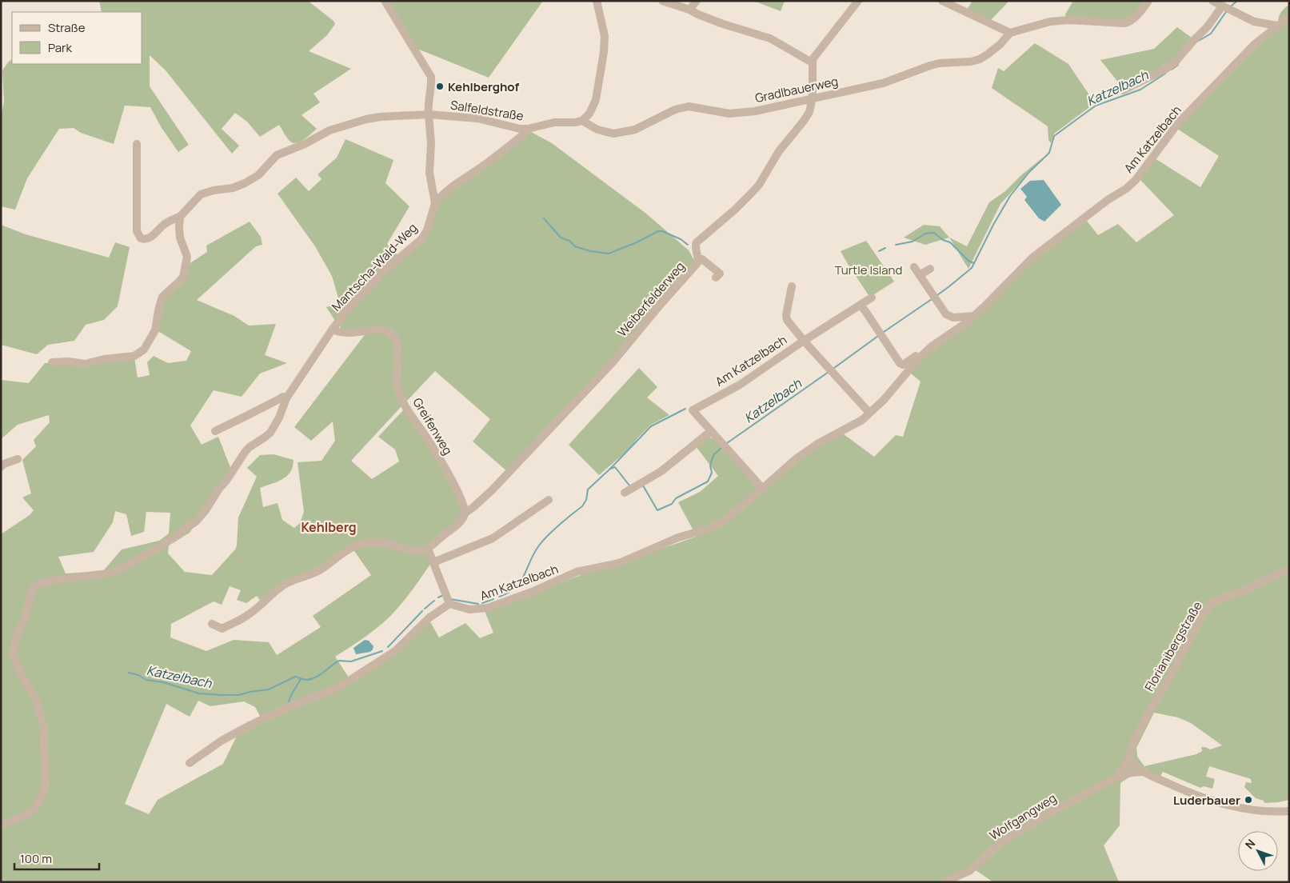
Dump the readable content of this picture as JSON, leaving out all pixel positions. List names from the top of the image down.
{
  "streets": {
    "street": [
      "Gradlbauerweg",
      "Salfeldstraße",
      "Am Katzelbach",
      "Mantscha-Wald-Weg",
      "Weiberfelderweg",
      "Greifenweg",
      "Florianibergstraße",
      "Wolfgangweg"
    ]
  },
  "crossings": [
    ["Gradlbauerweg", "Salfeldstraße"],
    ["Gradlbauerweg", "Weiberfelderweg"],
    ["Salfeldstraße", "Mantscha-Wald-Weg"],
    ["Mantscha-Wald-Weg", "Greifenweg"],
    ["Weiberfelderweg", "Greifenweg"],
    ["Florianibergstraße", "Wolfgangweg"]
  ],
  "districts": ["Kehlberg"],
  "water": ["Katzelbach"],
  "parks": ["Turtle Island"],
  "places": ["Kehlberghof", "Luderbauer"],
  "legend": ["Straße", "Park"],
  "scale_bar": "100 m",
  "north": "top left"
}
